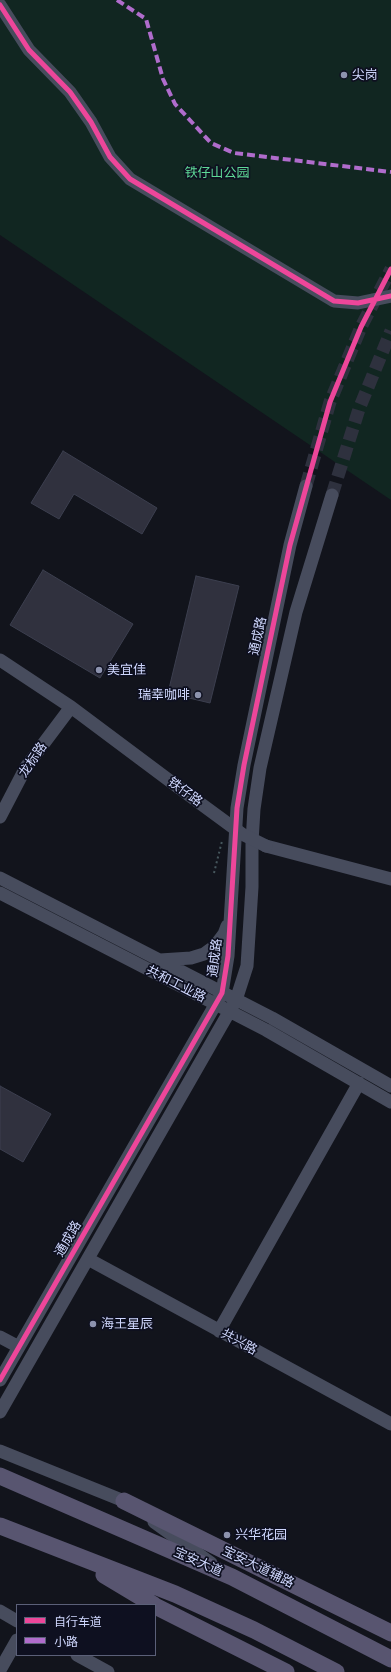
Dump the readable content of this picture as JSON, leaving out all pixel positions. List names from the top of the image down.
{
  "streets": {
    "main road": ["宝安大道", "宝安大道辅路"],
    "street": [
      "通成路",
      "龙标路",
      "铁仔路",
      "共和工业路",
      "共兴路"
    ]
  },
  "crossings": [
    ["通成路", "共和工业路"],
    ["通成路", "共兴路"],
    ["龙标路", "铁仔路"]
  ],
  "parks": ["铁仔山公园"],
  "places": [
    "尖岗",
    "美宜佳",
    "瑞幸咖啡",
    "海王星辰",
    "兴华花园"
  ],
  "legend": ["自行车道", "小路"]
}
